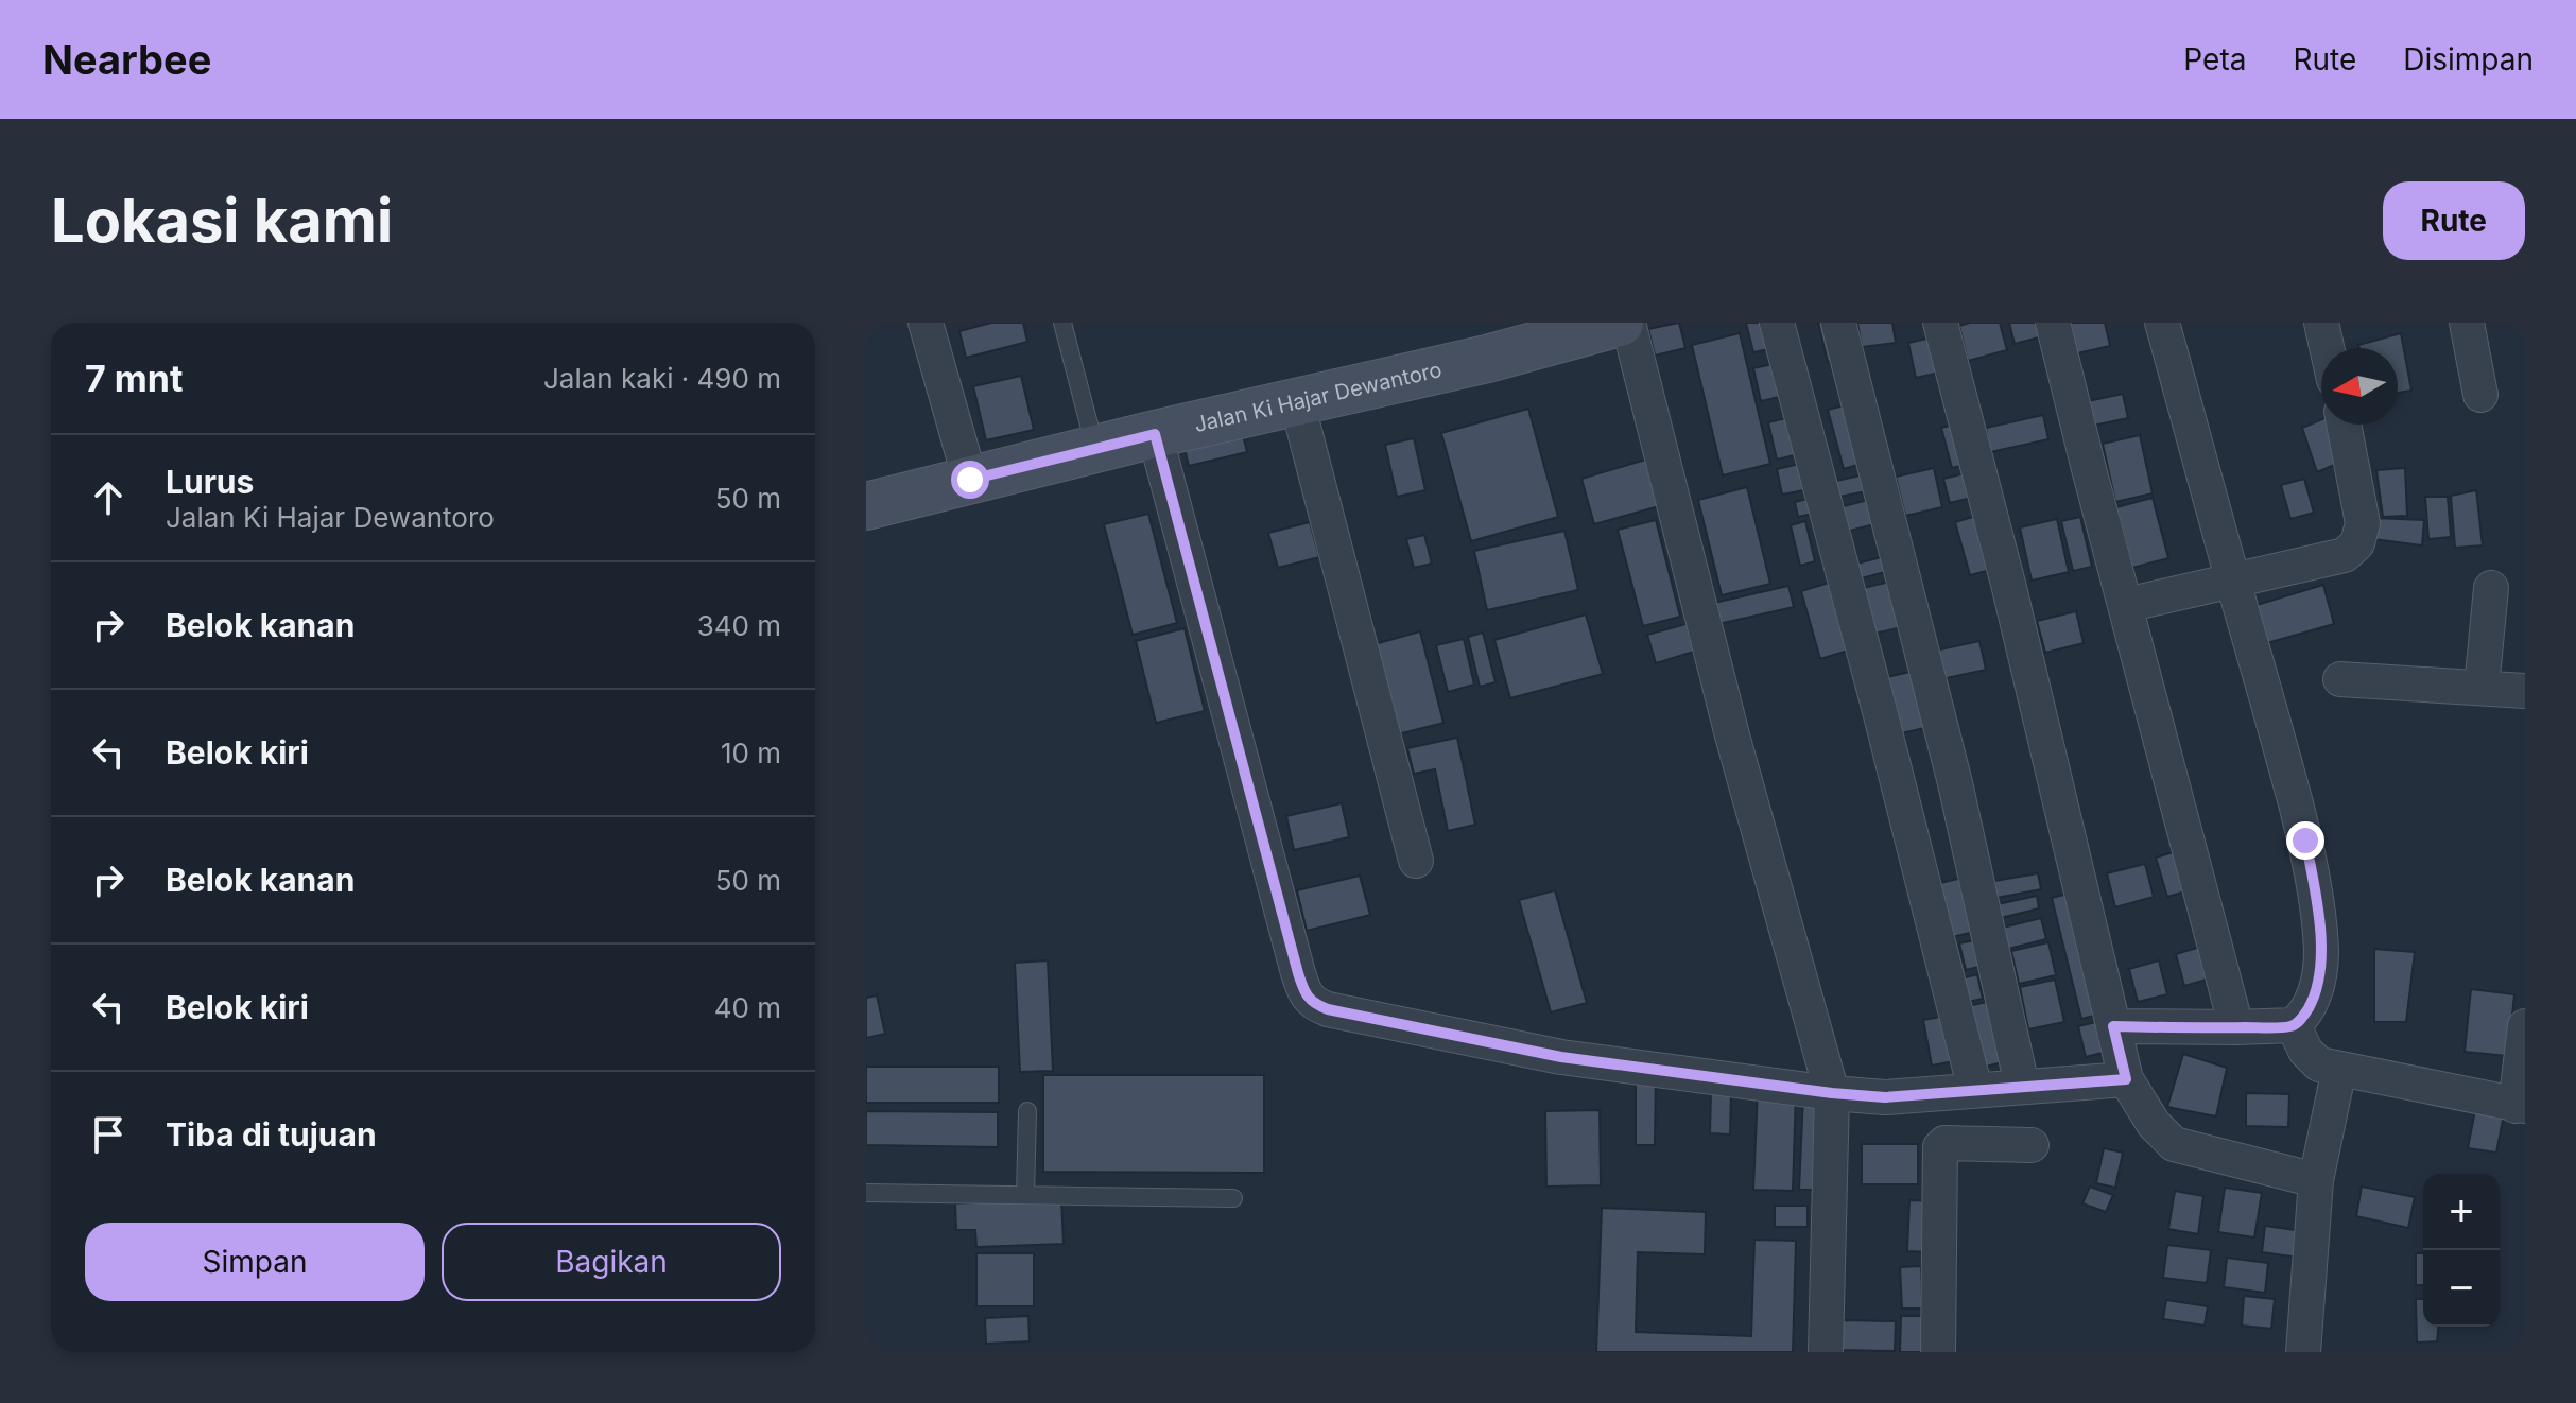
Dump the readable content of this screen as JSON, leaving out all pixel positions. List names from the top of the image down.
{
  "streets": {
    "street": ["Jalan Ki Hajar Dewantoro"]
  },
  "north": "left",
  "page": {
    "header": "Nearbee",
    "nav": ["Peta", "Rute", "Disimpan"],
    "buttons": [
      "Rute",
      ["Simpan", "Bagikan"]
    ],
    "title": "Lokasi kami",
    "heading": ["7 mnt", "Jalan kaki · 490 m"],
    "list": [
      ["Lurus", "Jalan Ki Hajar Dewantoro", "50 m"],
      ["Belok kanan", "340 m"],
      ["Belok kiri", "10 m"],
      ["Belok kanan", "50 m"],
      ["Belok kiri", "40 m"],
      "Tiba di tujuan"
    ],
    "map_buttons": ["+", "−"]
  }
}
